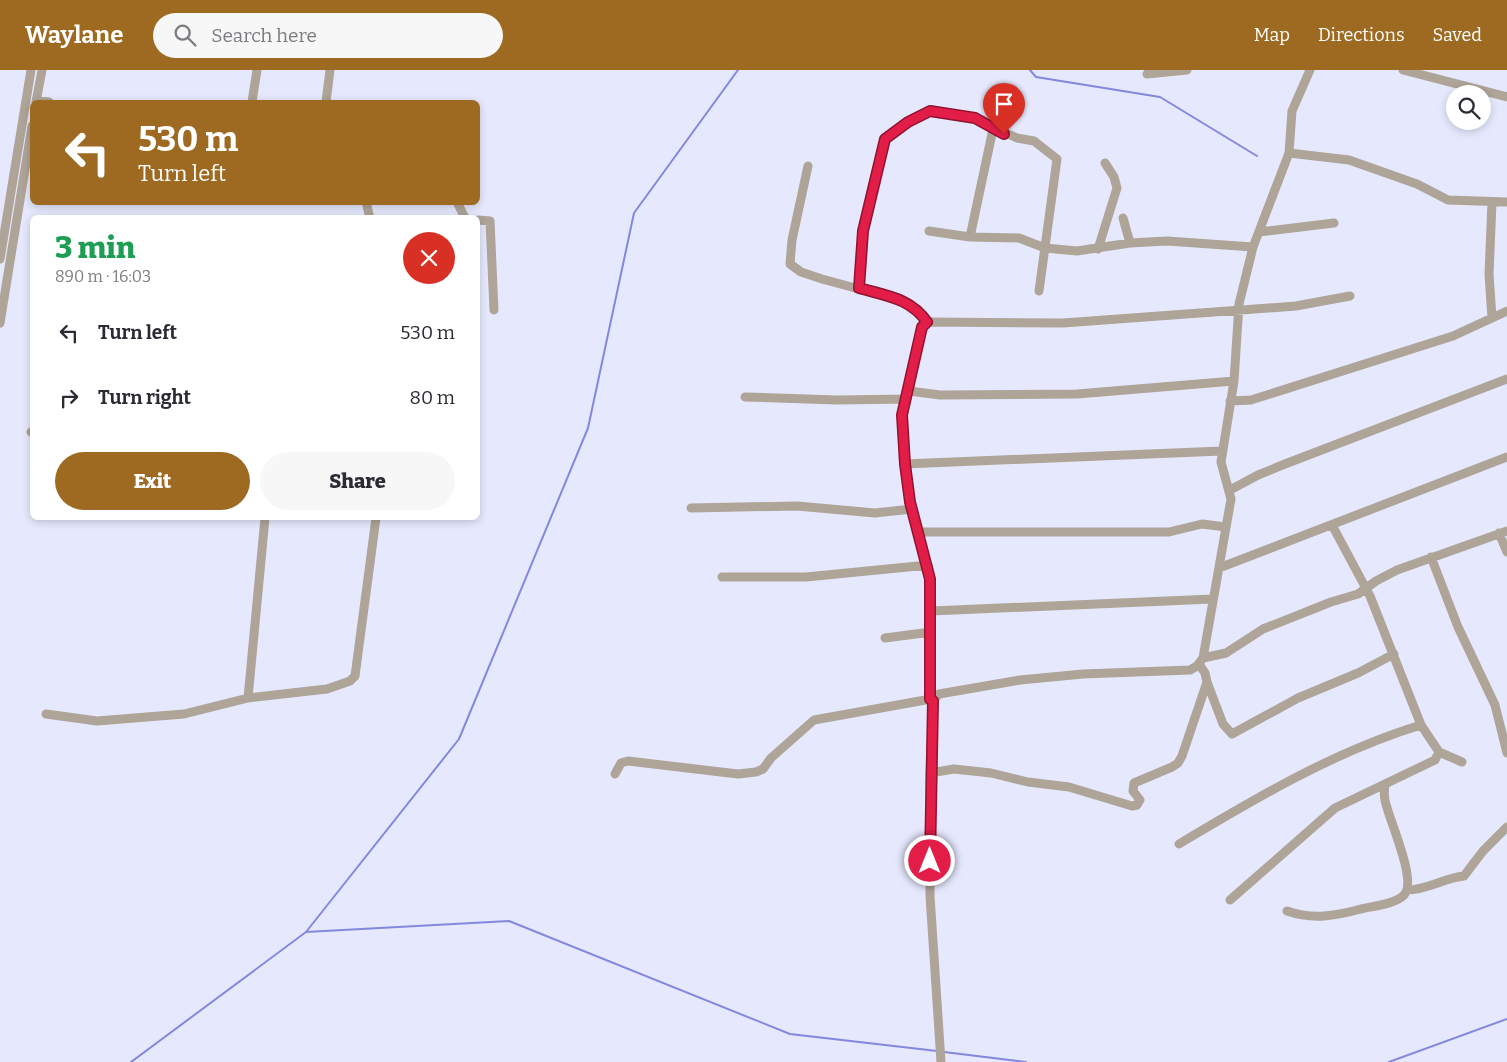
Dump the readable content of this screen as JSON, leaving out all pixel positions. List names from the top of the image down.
{
  "page": {
    "header": "Waylane",
    "search": "Search here",
    "nav": ["Map", "Directions", "Saved"],
    "turn": ["530 m", "Turn left"],
    "heading": ["3 min", "890 m · 16:03"],
    "list": [
      {
        "name": "Turn left",
        "value": "530 m"
      },
      {
        "name": "Turn right",
        "value": "80 m"
      }
    ],
    "buttons": ["Exit", "Share"]
  }
}
